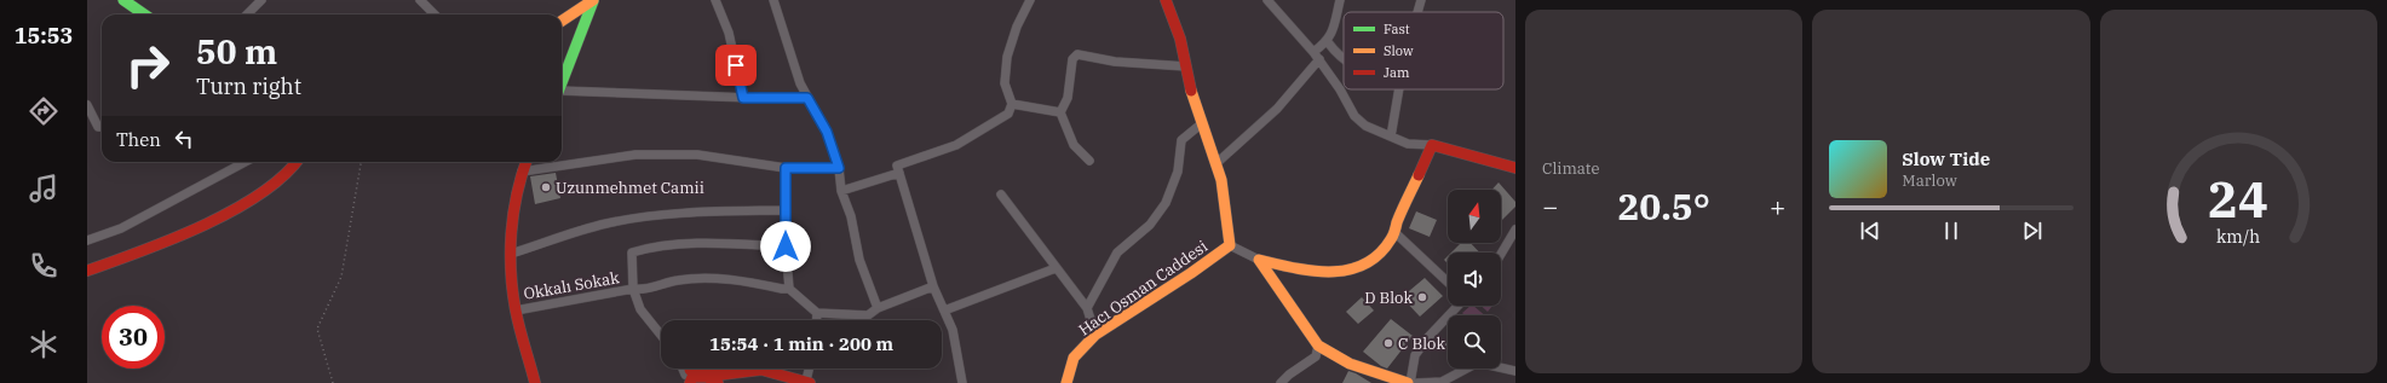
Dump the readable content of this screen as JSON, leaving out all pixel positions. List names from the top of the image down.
{
  "streets": {
    "street": ["Okkalı Sokak", "Hacı Osman Caddesi"]
  },
  "places": ["Uzunmehmet Camii", "D Blok", "C Blok"],
  "legend": ["Fast", "Slow", "Jam"],
  "north": "top",
  "page": {
    "tabs": "15:53",
    "tile": "Climate",
    "turn": ["50 m", "Turn right"],
    "then": "Then",
    "song": ["Slow Tide", "Marlow"],
    "heat": ["−", "20.5°", "+"],
    "limit": "30",
    "trip": "15:54 · 1 min · 200 m",
    "gauge": ["24", "km/h"]
  }
}
